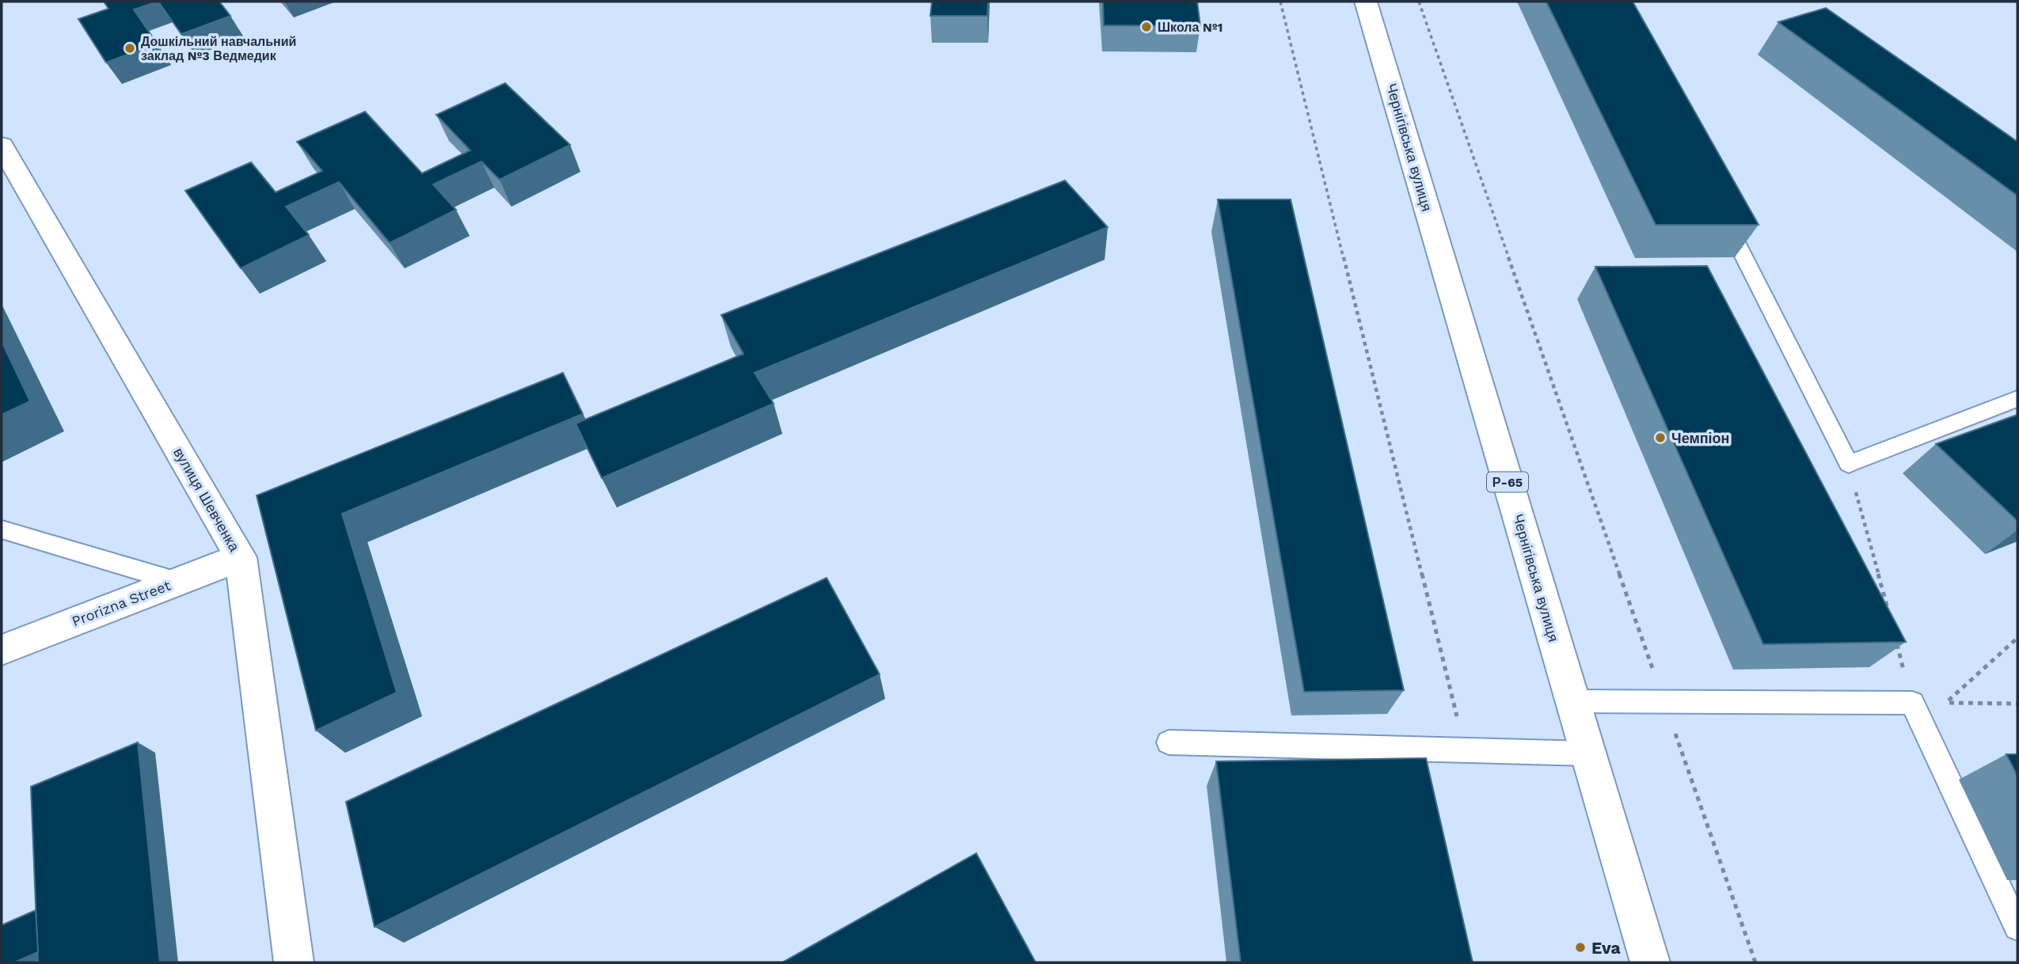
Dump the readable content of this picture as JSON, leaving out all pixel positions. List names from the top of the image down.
{
  "streets": {
    "street": [
      "Чернігівська вулиця",
      "Р-65",
      "вулиця Шевченка",
      "Prorizna Street"
    ]
  },
  "crossings": [
    ["вулиця Шевченка", "Prorizna Street"]
  ],
  "places": [
    "Школа №1",
    "Дошкільний навчальний заклад №3 Ведмедик",
    "Чемпіон",
    "Eva"
  ]
}
